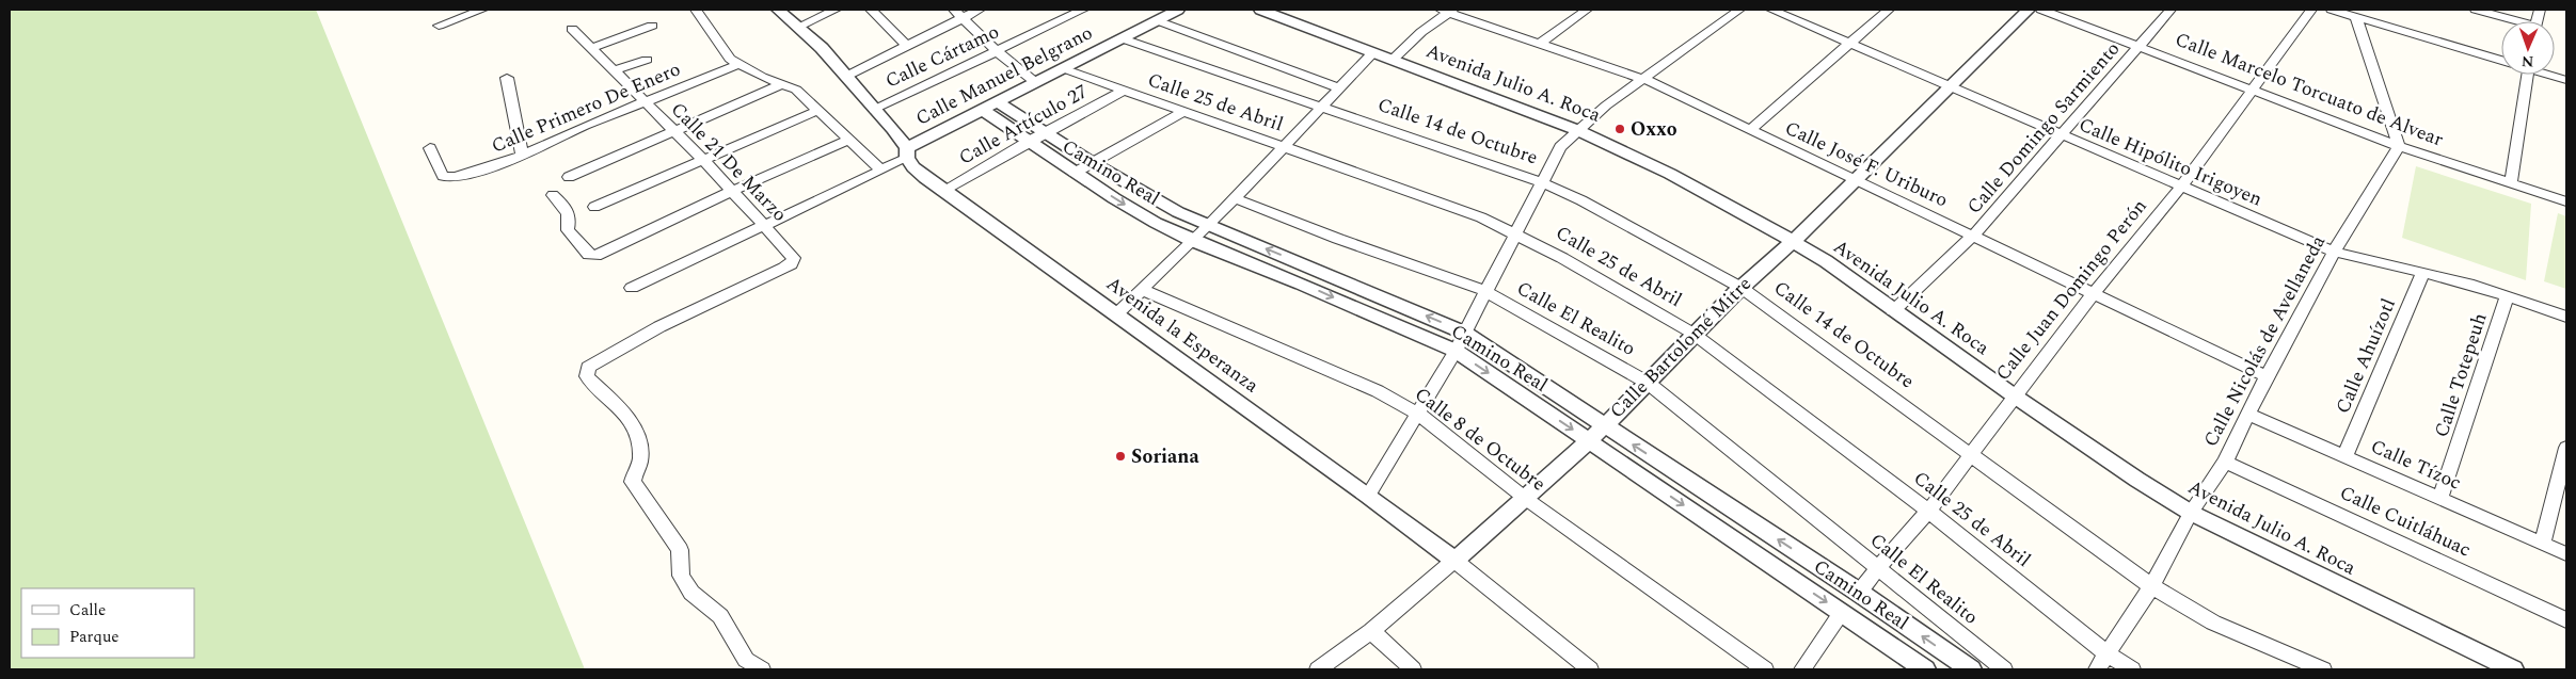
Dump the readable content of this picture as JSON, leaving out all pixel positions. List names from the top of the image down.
{
  "streets": {
    "street": [
      "Calle Cártamo",
      "Calle Manuel Belgrano",
      "Avenida Julio A. Roca",
      "Calle Marcelo Torcuato de Alvear",
      "Calle 25 de Abril",
      "Calle Primero De Enero",
      "Calle Artículo 27",
      "Calle Domingo Sarmiento",
      "Calle 14 de Octubre",
      "Calle 21 De Marzo",
      "Calle Hipólito Irigoyen",
      "Calle José F. Uriburo",
      "Camino Real",
      "Calle Juan Domingo Perón",
      "Calle El Realito",
      "Avenida la Esperanza",
      "Calle Nicolás de Avellaneda",
      "Calle Bartolomé Mitre",
      "Calle Ahuízotl",
      "Calle Totepeuh",
      "Calle 8 de Octubre",
      "Calle Tízoc",
      "Calle Cuitláhuac"
    ]
  },
  "crossings": [
    ["Calle Cártamo", "Avenida la Esperanza"],
    ["Calle Manuel Belgrano", "Calle 25 de Abril"],
    ["Calle Manuel Belgrano", "Calle 14 de Octubre"],
    ["Calle Manuel Belgrano", "Camino Real"],
    ["Calle Manuel Belgrano", "Avenida la Esperanza"],
    ["Avenida Julio A. Roca", "Calle Domingo Sarmiento"],
    ["Avenida Julio A. Roca", "Calle Juan Domingo Perón"],
    ["Avenida Julio A. Roca", "Calle Nicolás de Avellaneda"],
    ["Avenida Julio A. Roca", "Calle Bartolomé Mitre"],
    ["Calle Marcelo Torcuato de Alvear", "Calle Domingo Sarmiento"],
    ["Calle Marcelo Torcuato de Alvear", "Calle Juan Domingo Perón"],
    ["Calle Marcelo Torcuato de Alvear", "Calle Nicolás de Avellaneda"],
    ["Calle 25 de Abril", "Calle Artículo 27"],
    ["Calle 25 de Abril", "Calle Juan Domingo Perón"],
    ["Calle 25 de Abril", "Calle Nicolás de Avellaneda"],
    ["Calle 25 de Abril", "Calle Bartolomé Mitre"],
    ["Calle Primero De Enero", "Calle 21 De Marzo"],
    ["Calle Artículo 27", "Camino Real"],
    ["Calle Artículo 27", "Avenida la Esperanza"],
    ["Calle Domingo Sarmiento", "Calle Hipólito Irigoyen"],
    ["Calle Domingo Sarmiento", "Calle José F. Uriburo"],
    ["Calle 14 de Octubre", "Calle Juan Domingo Perón"],
    ["Calle 14 de Octubre", "Calle Nicolás de Avellaneda"],
    ["Calle 14 de Octubre", "Calle Bartolomé Mitre"],
    ["Calle Hipólito Irigoyen", "Calle Juan Domingo Perón"],
    ["Calle Hipólito Irigoyen", "Calle Nicolás de Avellaneda"],
    ["Calle Hipólito Irigoyen", "Calle Bartolomé Mitre"],
    ["Calle Hipólito Irigoyen", "Calle Ahuízotl"],
    ["Calle Hipólito Irigoyen", "Calle Totepeuh"],
    ["Calle José F. Uriburo", "Calle Juan Domingo Perón"],
    ["Calle José F. Uriburo", "Calle Nicolás de Avellaneda"],
    ["Calle José F. Uriburo", "Calle Bartolomé Mitre"],
    ["Camino Real", "Calle Juan Domingo Perón"],
    ["Camino Real", "Calle Bartolomé Mitre"],
    ["Calle Juan Domingo Perón", "Calle El Realito"],
    ["Calle El Realito", "Calle Bartolomé Mitre"],
    ["Avenida la Esperanza", "Calle Bartolomé Mitre"],
    ["Calle Nicolás de Avellaneda", "Calle Tízoc"],
    ["Calle Nicolás de Avellaneda", "Calle Cuitláhuac"],
    ["Calle Bartolomé Mitre", "Calle 8 de Octubre"],
    ["Calle Ahuízotl", "Calle Tízoc"],
    ["Calle Totepeuh", "Calle Tízoc"]
  ],
  "places": ["Oxxo", "Soriana"],
  "legend": ["Calle", "Parque"],
  "north": "bottom"
}
